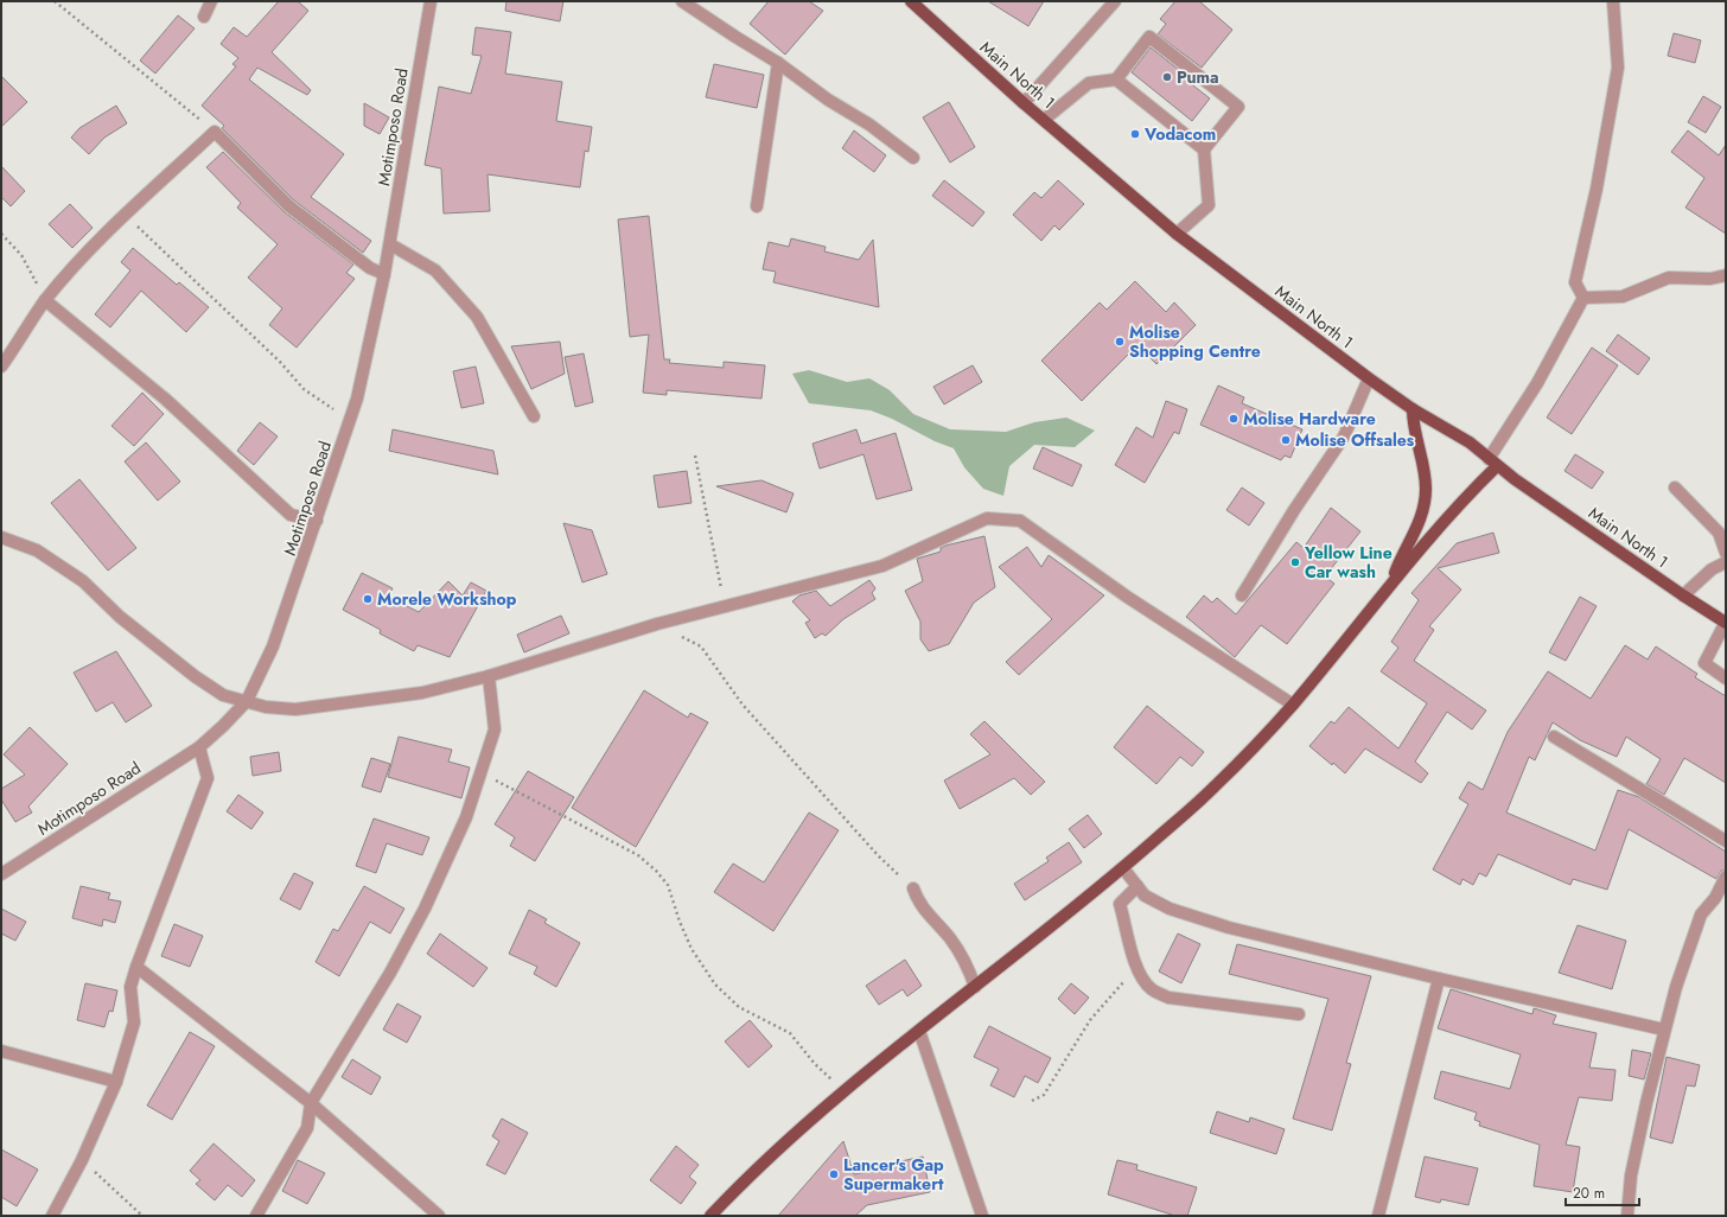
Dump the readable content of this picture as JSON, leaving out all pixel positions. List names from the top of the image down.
{
  "streets": {
    "main road": ["Main North 1"],
    "street": ["Motimposo Road"]
  },
  "places": [
    "Puma",
    "Vodacom",
    "Molise Shopping Centre",
    "Molise Hardware",
    "Molise Offsales",
    "Yellow Line Car wash",
    "Morele Workshop",
    "Lancer's Gap Supermakert"
  ],
  "scale_bar": "20 m"
}
